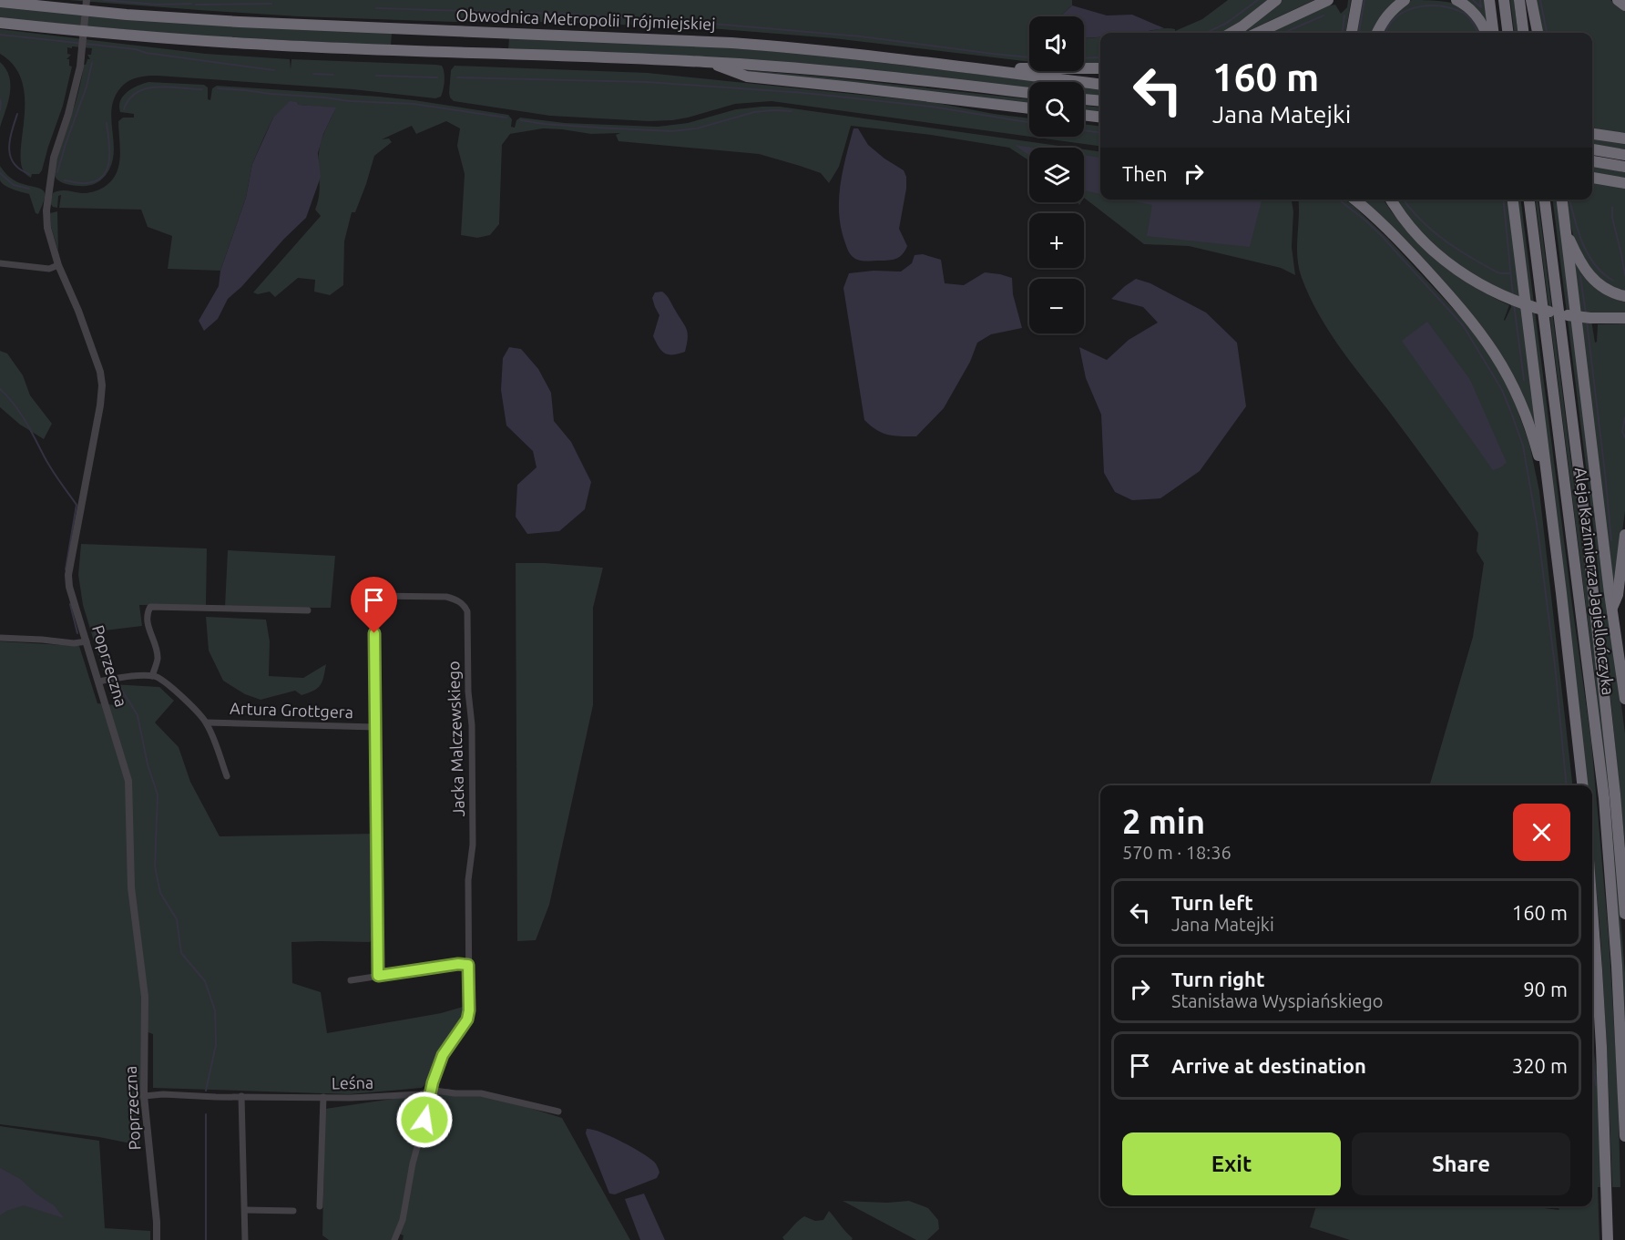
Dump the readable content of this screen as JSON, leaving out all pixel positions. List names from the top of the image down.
{
  "streets": {
    "highway": ["Obwodnica Metropolii Trójmiejskiej", "Aleja Kazimierza Jagiellończyka"],
    "street": [
      "Poprzeczna",
      "Artura Grottgera",
      "Jacka Malczewskiego",
      "Leśna"
    ]
  },
  "crossings": [
    ["Poprzeczna", "Leśna"],
    ["Artura Grottgera", "Jacka Malczewskiego"]
  ],
  "page": {
    "map_buttons": ["+", "−"],
    "turn": ["160 m", "Jana Matejki"],
    "then": "Then",
    "heading": ["2 min", "570 m · 18:36"],
    "list": [
      {
        "name": "Turn left",
        "note": "Jana Matejki",
        "value": "160 m"
      },
      {
        "name": "Turn right",
        "note": "Stanisława Wyspiańskiego",
        "value": "90 m"
      },
      {
        "name": "Arrive at destination",
        "value": "320 m"
      }
    ],
    "buttons": ["Exit", "Share"]
  }
}
